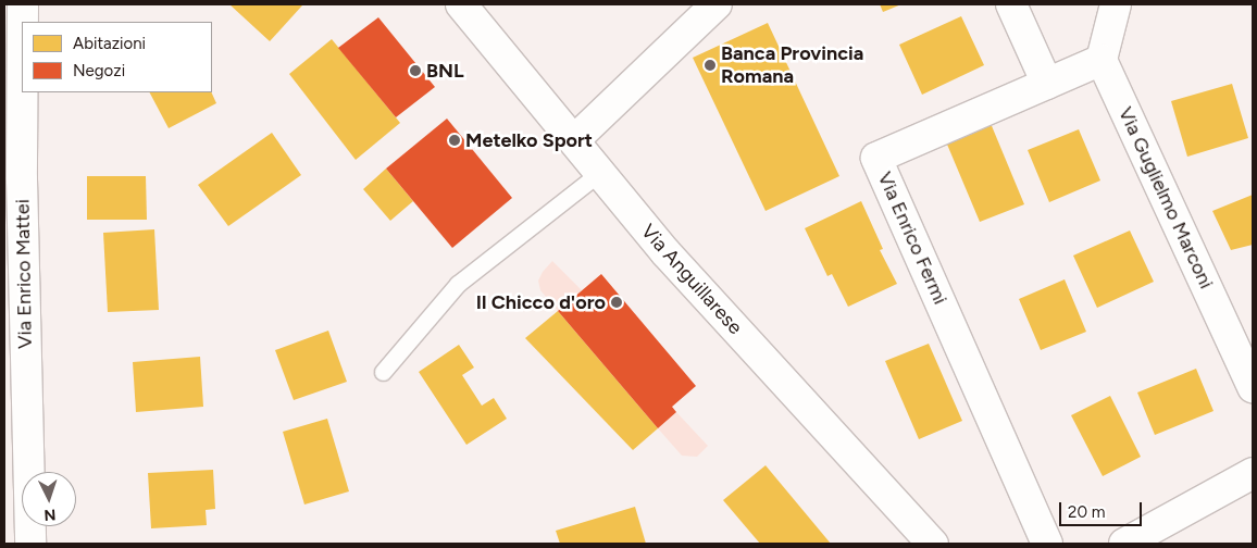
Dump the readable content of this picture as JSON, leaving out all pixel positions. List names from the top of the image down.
{
  "streets": {
    "street": [
      "Via Guglielmo Marconi",
      "Via Enrico Fermi",
      "Via Enrico Mattei",
      "Via Anguillarese"
    ]
  },
  "crossings": [
    ["Via Guglielmo Marconi", "Via Enrico Fermi"]
  ],
  "places": [
    "Banca Provincia Romana",
    "BNL",
    "Metelko Sport",
    "Il Chicco d'oro"
  ],
  "legend": ["Abitazioni", "Negozi"],
  "scale_bar": "20 m",
  "north": "bottom"
}
